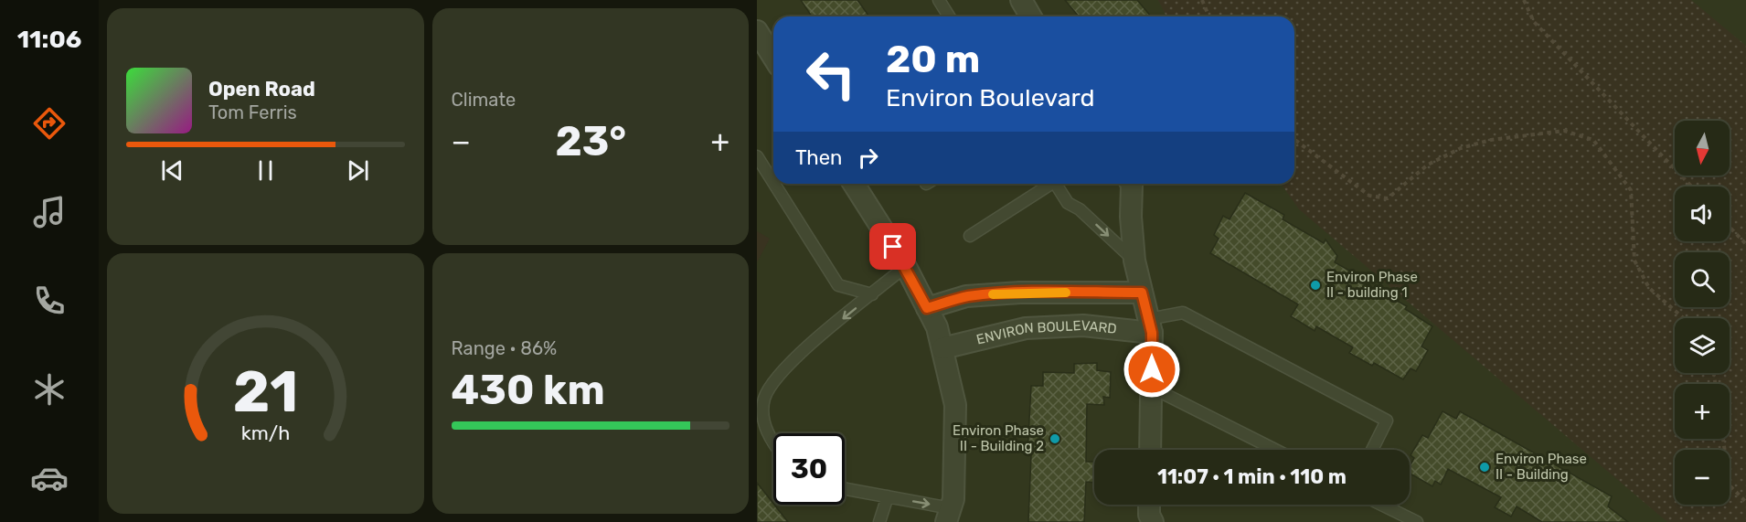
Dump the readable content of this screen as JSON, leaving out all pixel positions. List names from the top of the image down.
{
  "streets": {
    "street": ["ENVIRON BOULEVARD"]
  },
  "places": ["Environ Phase II - building 1", "Environ Phase II - Building 2", "Environ Phase II - Building"],
  "north": "bottom",
  "page": {
    "tabs": "11:06",
    "tile": [
      "Climate",
      ["Range · 86%", "430 km"]
    ],
    "turn": ["20 m", "Environ Boulevard"],
    "song": ["Open Road", "Tom Ferris"],
    "heat": ["−", "23°", "+"],
    "map_buttons": ["+", "−"],
    "then": "Then",
    "limit": "30",
    "trip": "11:07 · 1 min · 110 m",
    "gauge": ["21", "km/h"]
  }
}
